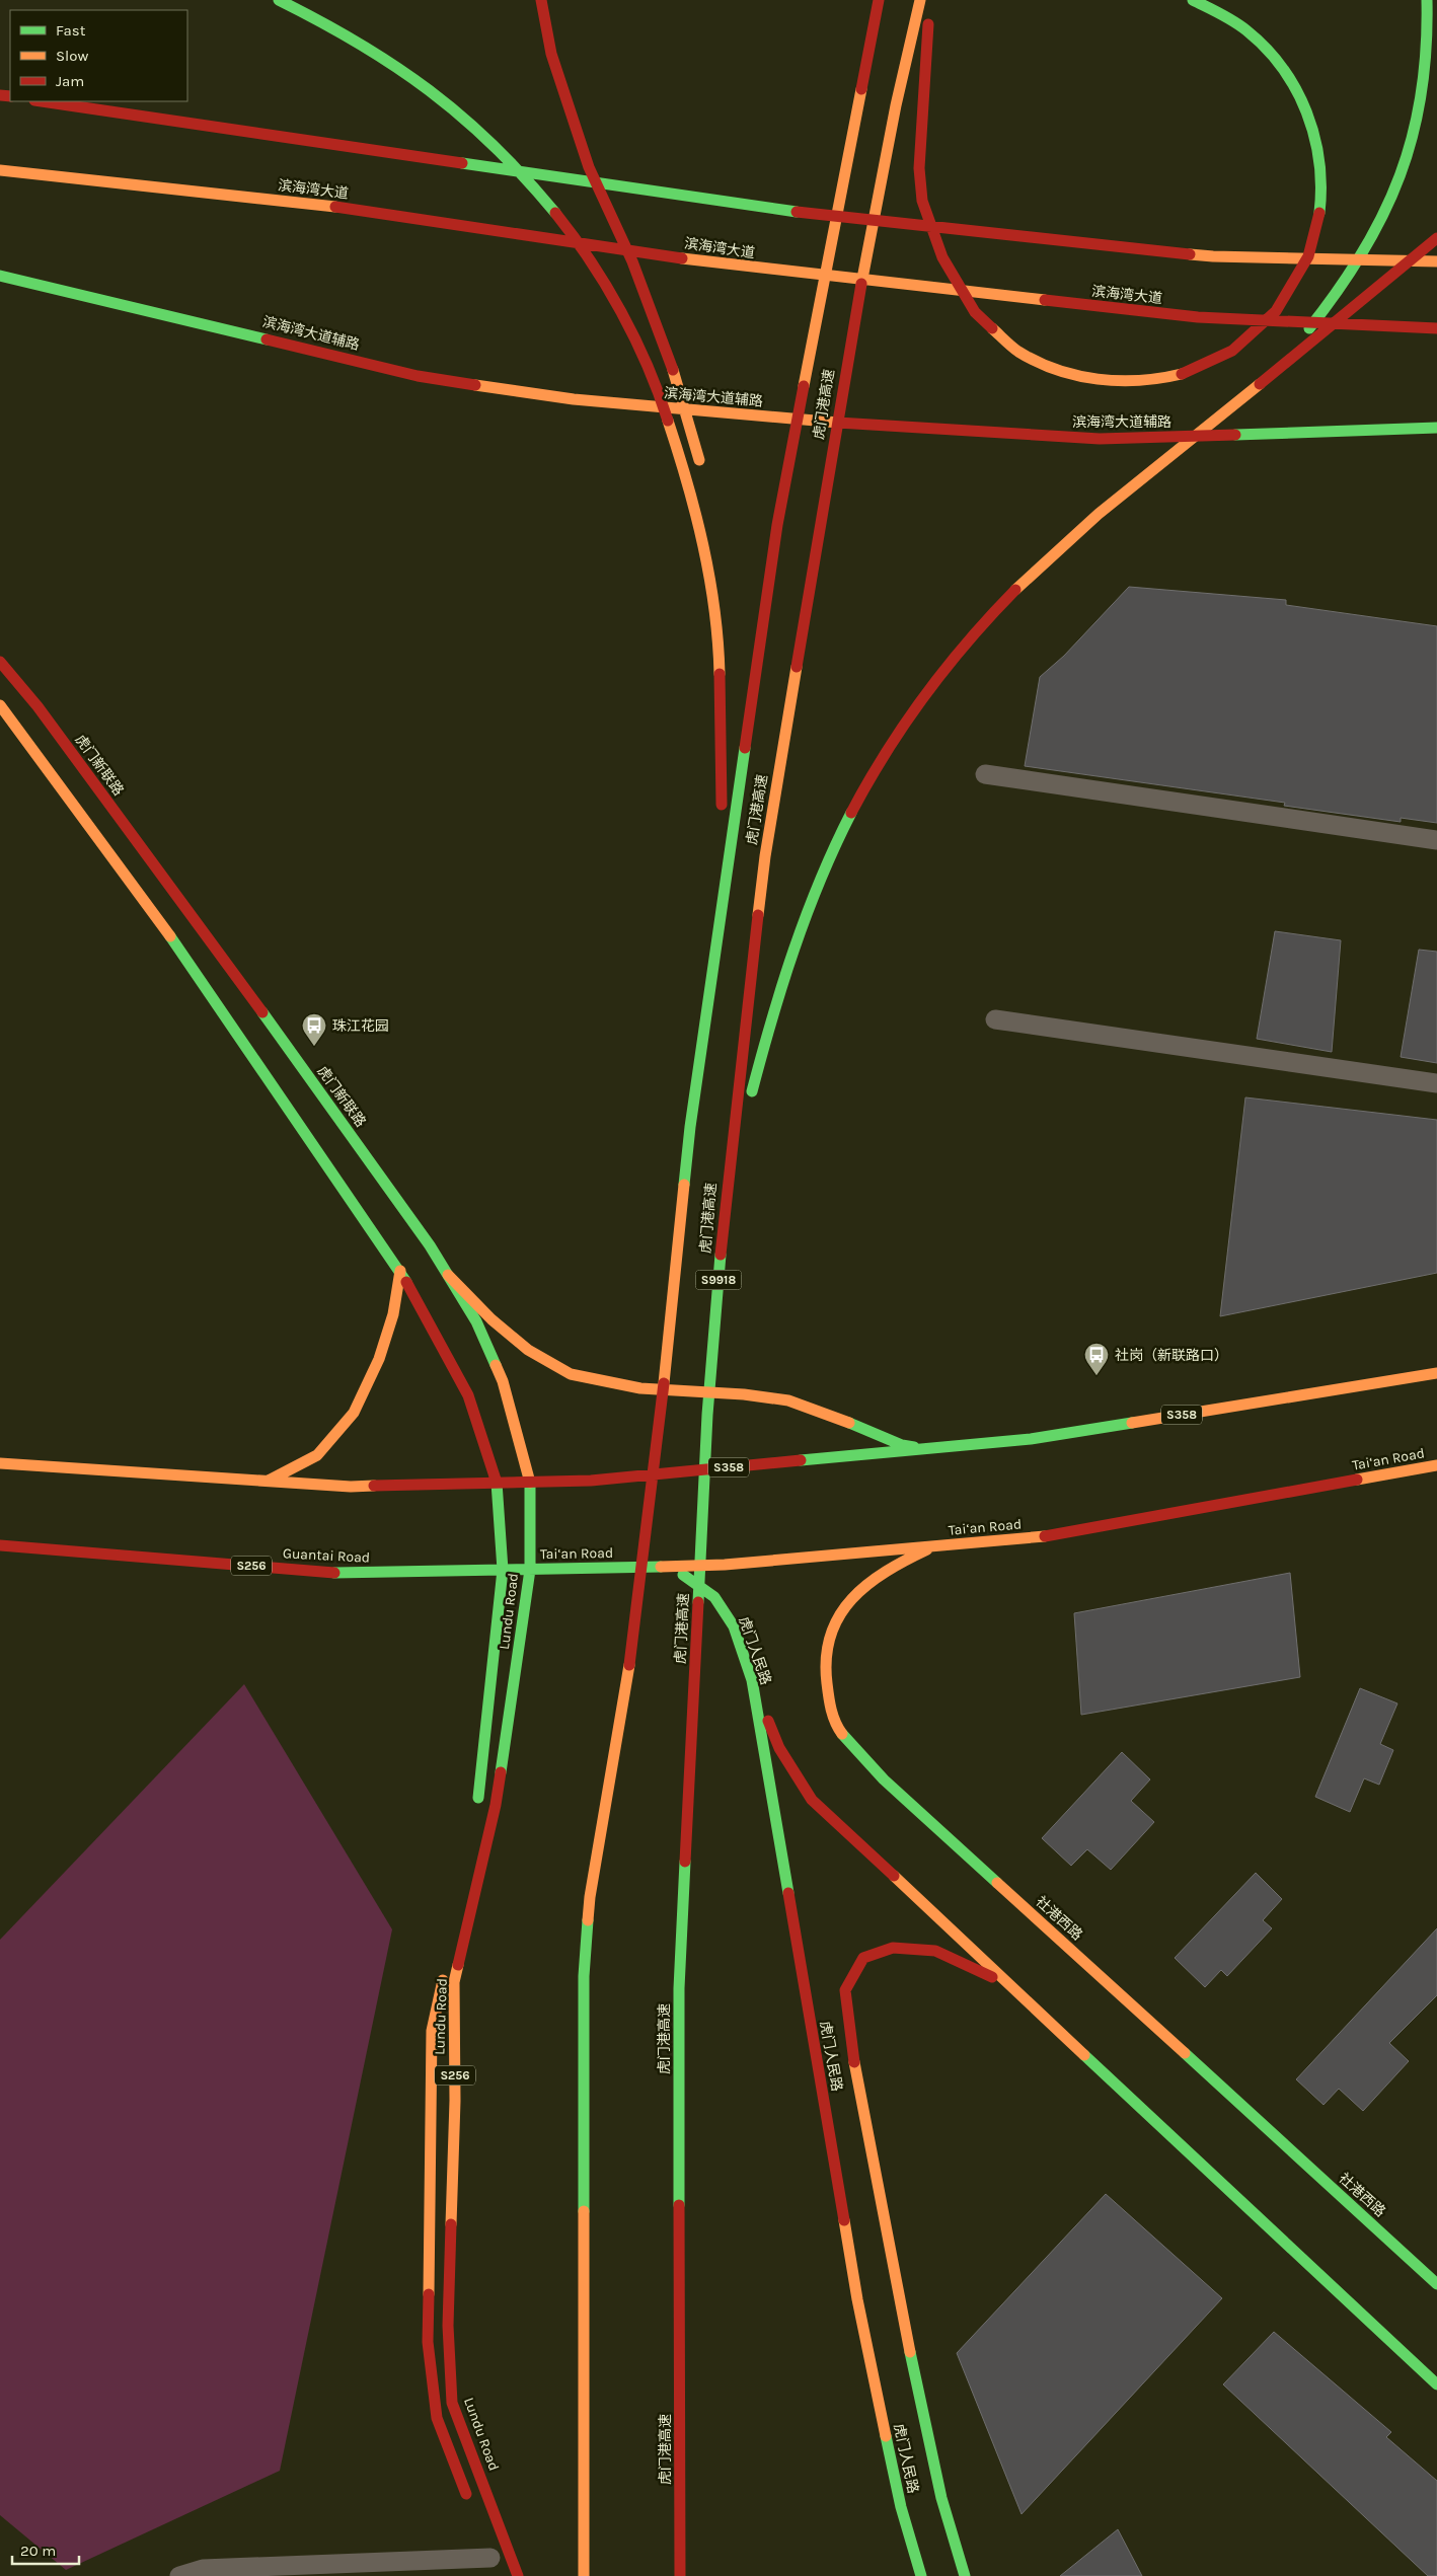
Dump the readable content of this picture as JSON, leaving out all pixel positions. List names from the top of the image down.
{
  "streets": {
    "main road": [
      "滨海湾大道",
      "滨海湾大道辅路",
      "虎门港高速",
      "虎门新联路",
      "S9918",
      "S358",
      "Tai‘an Road",
      "Guantai Road",
      "S256",
      "Lundu Road",
      "虎门人民路",
      "社港西路"
    ]
  },
  "crossings": [
    ["虎门新联路", "S358"],
    ["虎门新联路", "Lundu Road"],
    ["S358", "Lundu Road"],
    ["Tai‘an Road", "Guantai Road"],
    ["Tai‘an Road", "Lundu Road"],
    ["Tai‘an Road", "虎门人民路"],
    ["Tai‘an Road", "社港西路"],
    ["Guantai Road", "Lundu Road"]
  ],
  "places": {
    "bus stop": ["珠江花园", "社岗（新联路口）"]
  },
  "legend": ["Fast", "Slow", "Jam"],
  "scale_bar": "20 m"
}
